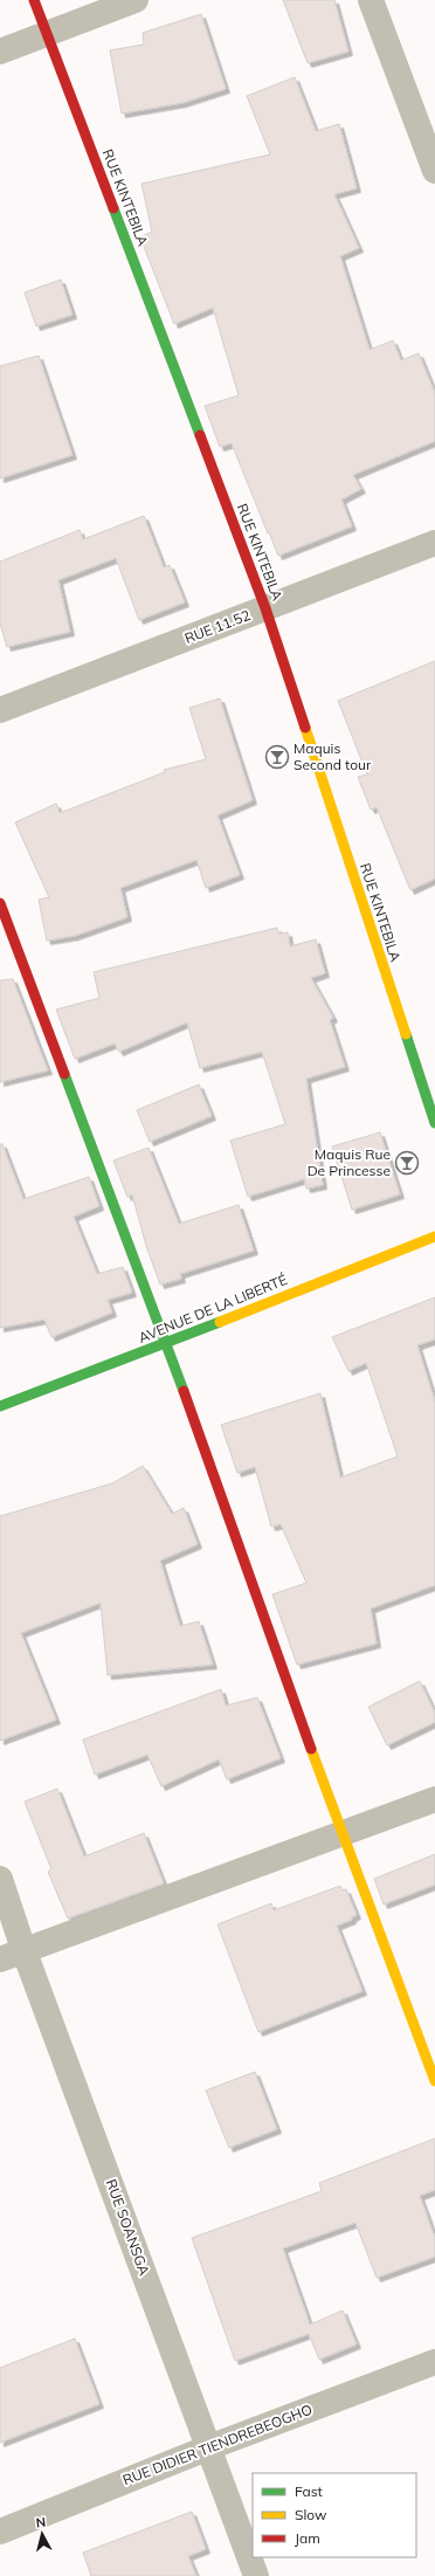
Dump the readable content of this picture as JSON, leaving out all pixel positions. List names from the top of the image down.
{
  "streets": {
    "street": [
      "RUE KINTEBILA",
      "RUE 11.52",
      "AVENUE DE LA LIBERTÉ",
      "RUE SOANSGA",
      "RUE DIDIER TIENDREBEOGHO"
    ]
  },
  "crossings": [
    ["RUE KINTEBILA", "RUE 11.52"],
    ["RUE SOANSGA", "RUE DIDIER TIENDREBEOGHO"]
  ],
  "places": {
    "bar": ["Maquis Second tour", "Maquis Rue De Princesse"]
  },
  "legend": ["Fast", "Slow", "Jam"],
  "north": "top"
}
